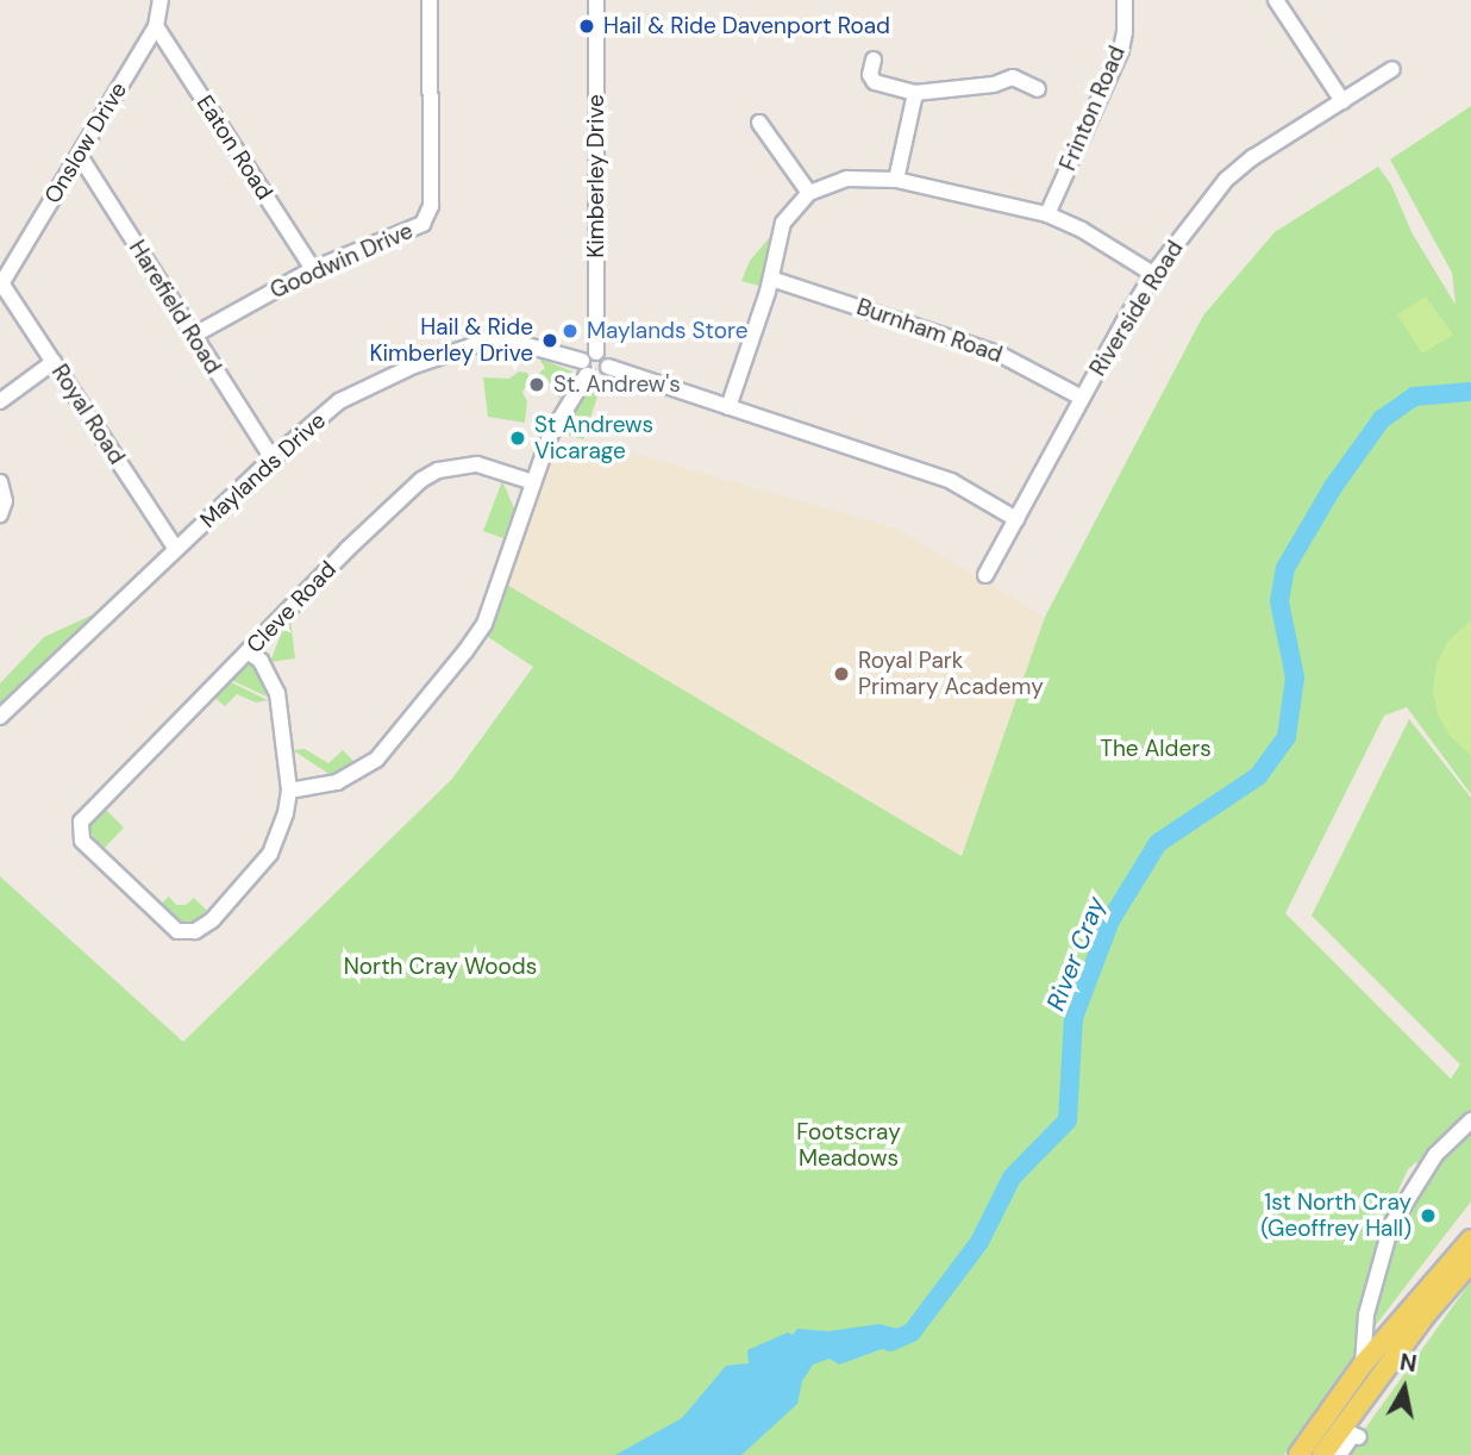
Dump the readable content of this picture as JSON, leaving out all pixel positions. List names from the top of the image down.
{
  "streets": {
    "street": [
      "Frinton Road",
      "Onslow Drive",
      "Eaton Road",
      "Kimberley Drive",
      "Goodwin Drive",
      "Harefield Road",
      "Riverside Road",
      "Burnham Road",
      "Royal Road",
      "Maylands Drive",
      "Cleve Road"
    ]
  },
  "crossings": [
    ["Onslow Drive", "Eaton Road"],
    ["Onslow Drive", "Harefield Road"],
    ["Onslow Drive", "Royal Road"],
    ["Eaton Road", "Goodwin Drive"],
    ["Goodwin Drive", "Harefield Road"],
    ["Harefield Road", "Maylands Drive"],
    ["Riverside Road", "Burnham Road"],
    ["Royal Road", "Maylands Drive"]
  ],
  "water": ["River Cray"],
  "parks": ["The Alders", "North Cray Woods", "Footscray Meadows"],
  "places": [
    "Hail & Ride Davenport Road",
    "Maylands Store",
    "Hail & Ride Kimberley Drive",
    "St. Andrew's",
    "St Andrews Vicarage",
    "Royal Park Primary Academy",
    "1st North Cray (Geoffrey Hall)"
  ],
  "north": "top"
}
